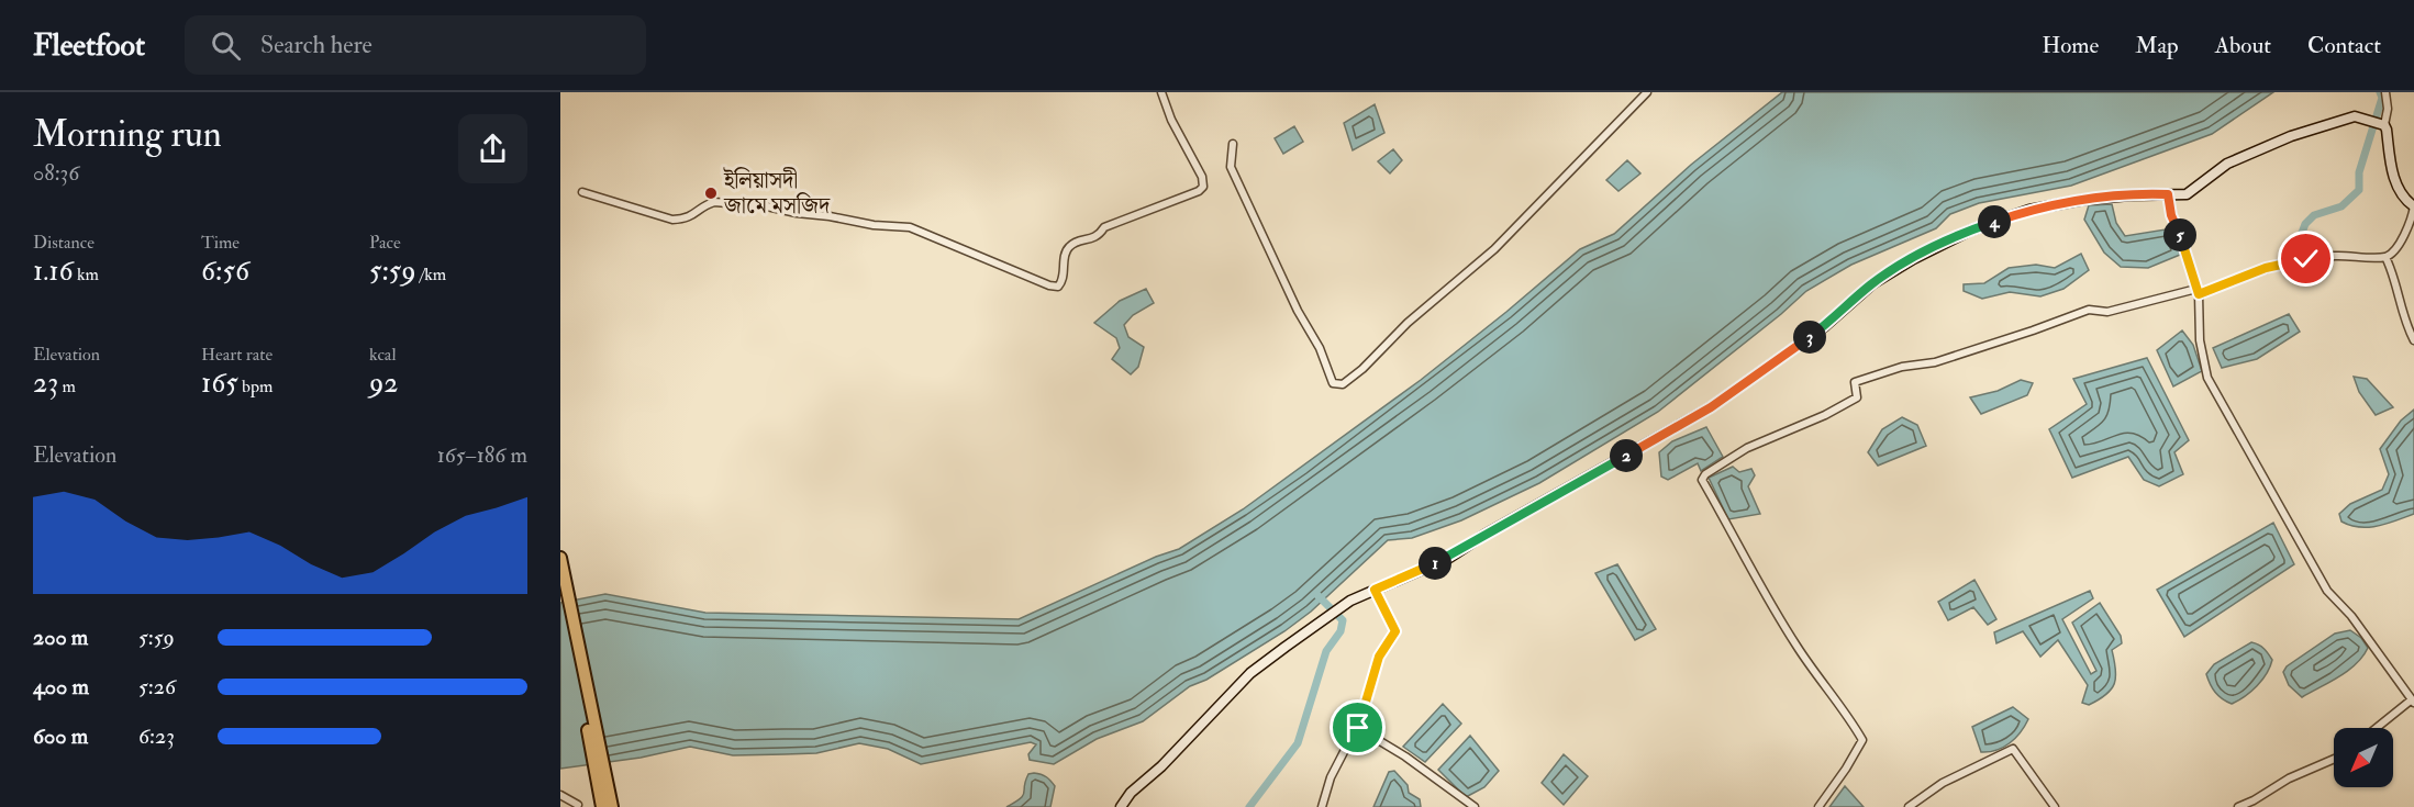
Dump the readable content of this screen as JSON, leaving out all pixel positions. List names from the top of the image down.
{
  "places": ["ইলিয়াসদী জামে মসজিদ"],
  "north": "bottom left",
  "page": {
    "header": "Fleetfoot",
    "search": "Search here",
    "nav": [
      "Home",
      "Map",
      "About",
      "Contact"
    ],
    "heading": ["Morning run", "08:36"],
    "stats": [
      ["Distance", "1.16 km"],
      ["Time", "6:56"],
      ["Pace", "5:59 /km"],
      ["Elevation", "23 m"],
      ["Heart rate", "165 bpm"],
      ["kcal", "92"]
    ],
    "pins": [
      "4",
      "5",
      "3",
      "2",
      "1"
    ],
    "chart": ["Elevation", "165–186 m"],
    "list": [
      {
        "name": "200 m",
        "note": "5:59"
      },
      {
        "name": "400 m",
        "note": "5:26"
      },
      {
        "name": "600 m",
        "note": "6:23"
      }
    ]
  }
}
